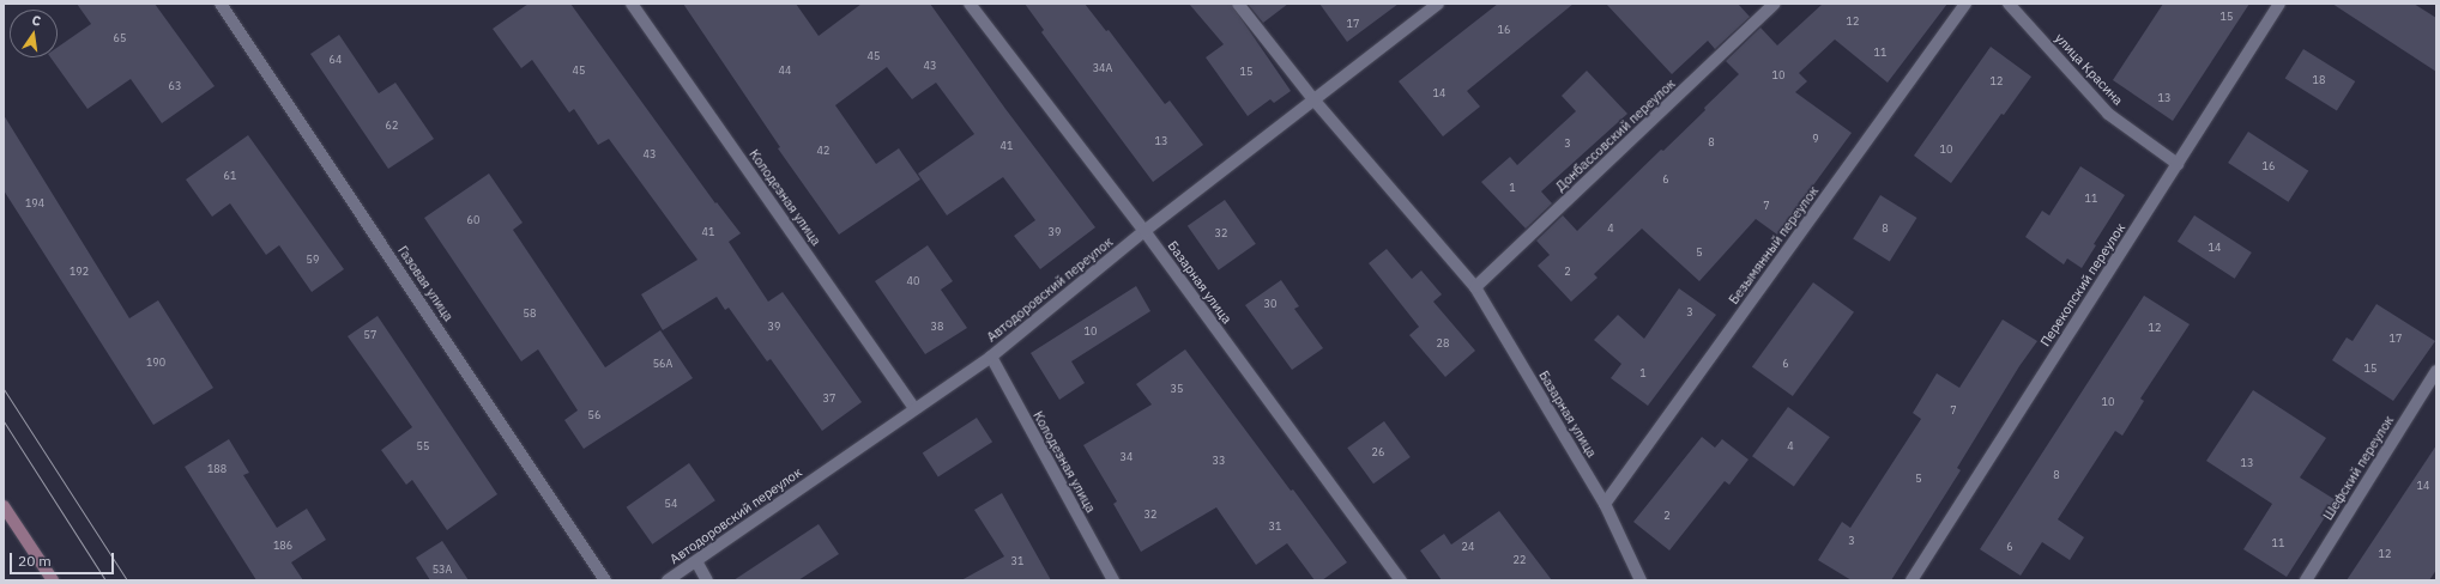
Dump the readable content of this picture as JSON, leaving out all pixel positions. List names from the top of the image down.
{
  "streets": {
    "street": [
      "улица Красина",
      "Донбассовский переулок",
      "Колодезная улица",
      "Безымянный переулок",
      "Базарная улица",
      "Газовая улица",
      "Перекопский переулок",
      "Автодоровский переулок",
      "Шефский переулок"
    ]
  },
  "crossings": [
    ["улица Красина", "Перекопский переулок"],
    ["Донбассовский переулок", "Базарная улица"],
    ["Колодезная улица", "Автодоровский переулок"],
    ["Безымянный переулок", "Базарная улица"],
    ["Базарная улица", "Автодоровский переулок"]
  ],
  "house_numbers": [
    "15",
    "12",
    "17",
    "16",
    "65",
    "11",
    "45",
    "64",
    "43",
    "34А",
    "45",
    "44",
    "15",
    "10",
    "18",
    "12",
    "63",
    "14",
    "13",
    "62",
    "9",
    "13",
    "8",
    "3",
    "41",
    "10",
    "42",
    "43",
    "16",
    "61",
    "6",
    "1",
    "11",
    "194",
    "7",
    "60",
    "4",
    "8",
    "41",
    "39",
    "32",
    "14",
    "5",
    "59",
    "192",
    "2",
    "40",
    "30",
    "3",
    "58",
    "39",
    "38",
    "12",
    "10",
    "57",
    "17",
    "28",
    "190",
    "56А",
    "6",
    "15",
    "1",
    "35",
    "37",
    "10",
    "7",
    "56",
    "55",
    "4",
    "26",
    "34",
    "33",
    "13",
    "188",
    "8",
    "5",
    "14",
    "54",
    "32",
    "2",
    "31",
    "3",
    "11",
    "186",
    "24",
    "6",
    "12",
    "22",
    "31",
    "53А"
  ],
  "scale_bar": "20 m",
  "north": "top"
}
